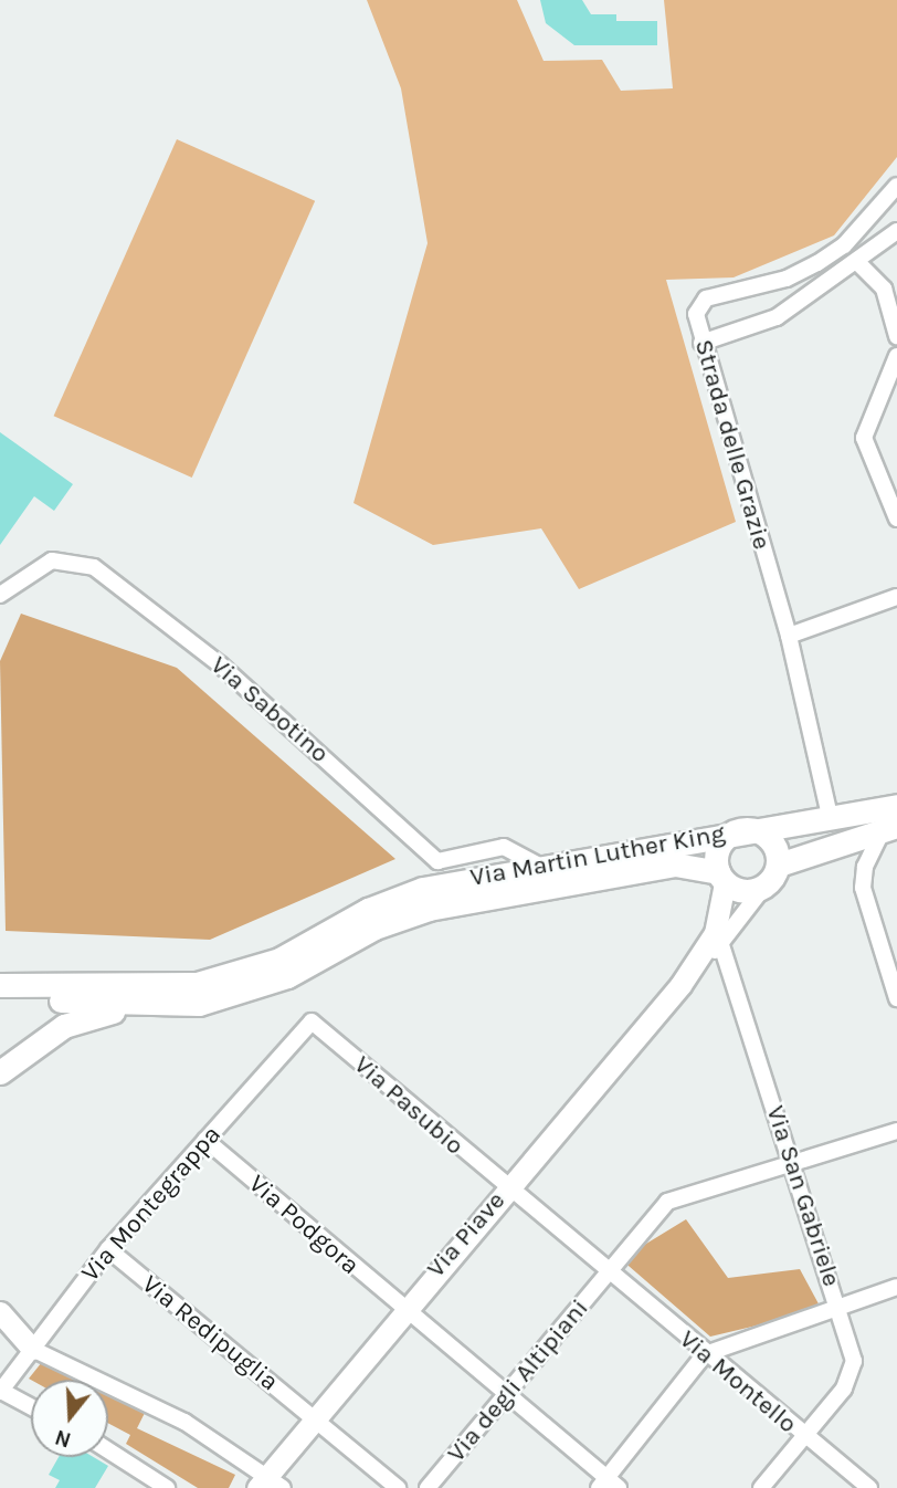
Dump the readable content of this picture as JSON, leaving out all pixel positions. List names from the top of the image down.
{
  "streets": {
    "main road": ["Via Martin Luther King", "Via Piave"],
    "street": [
      "Strada delle Grazie",
      "Via Sabotino",
      "Via Pasubio",
      "Via San Gabriele",
      "Via Montegrappa",
      "Via Podgora",
      "Via Redipuglia",
      "Via degli Altipiani",
      "Via Montello"
    ]
  },
  "crossings": [
    ["Via Sabotino", "Via Martin Luther King"],
    ["Via Martin Luther King", "Via Piave"],
    ["Via Pasubio", "Via Montegrappa"],
    ["Via Pasubio", "Via Piave"],
    ["Via Pasubio", "Via degli Altipiani"],
    ["Via Pasubio", "Via Montello"],
    ["Via San Gabriele", "Via Piave"],
    ["Via San Gabriele", "Via degli Altipiani"],
    ["Via San Gabriele", "Via Montello"],
    ["Via Montegrappa", "Via Podgora"],
    ["Via Montegrappa", "Via Redipuglia"],
    ["Via Podgora", "Via Piave"],
    ["Via Podgora", "Via degli Altipiani"],
    ["Via Piave", "Via Redipuglia"],
    ["Via degli Altipiani", "Via Montello"]
  ],
  "north": "bottom"
}
